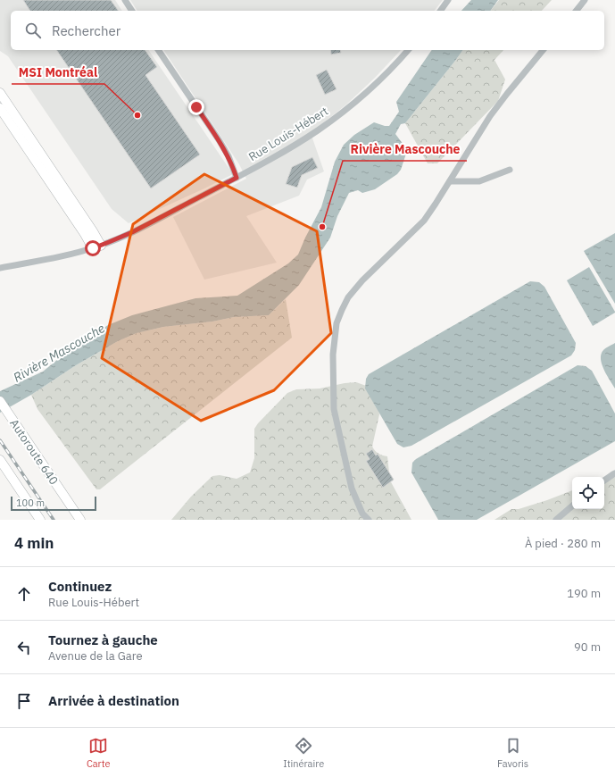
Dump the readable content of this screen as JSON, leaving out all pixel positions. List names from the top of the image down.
{
  "streets": {
    "highway": ["Autoroute 640"],
    "street": ["Rue Louis-Hébert"]
  },
  "water": ["Rivière Mascouche"],
  "places": ["MSI Montréal", "Rivière Mascouche"],
  "scale_bar": "100 m",
  "page": {
    "search": "Rechercher",
    "scale": "100 m",
    "heading": ["4 min", "À pied · 280 m"],
    "list": [
      ["Continuez", "Rue Louis-Hébert", "190 m"],
      ["Tournez à gauche", "Avenue de la Gare", "90 m"],
      "Arrivée à destination"
    ],
    "nav": ["Carte", "Itinéraire", "Favoris"]
  }
}
